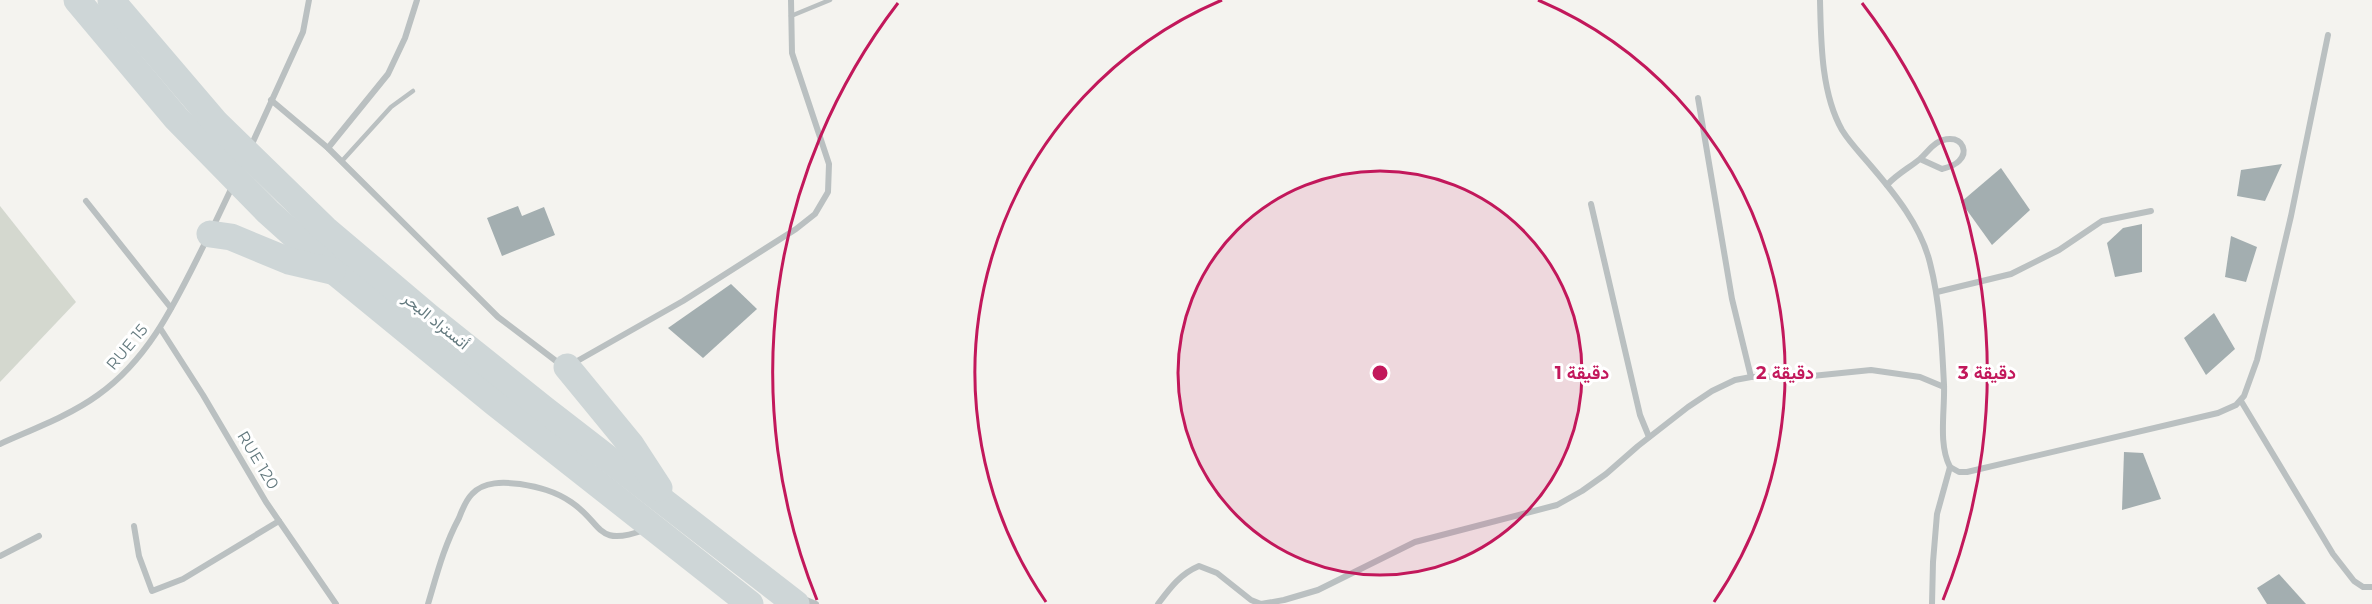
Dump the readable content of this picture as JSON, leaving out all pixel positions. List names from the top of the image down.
{
  "streets": {
    "highway": ["أتستراد البحر"],
    "street": ["RUE 15", "RUE 120"]
  },
  "crossings": [
    ["RUE 15", "RUE 120"]
  ],
  "rings": ["1 دقيقة", "2 دقيقة", "3 دقيقة"]
}
